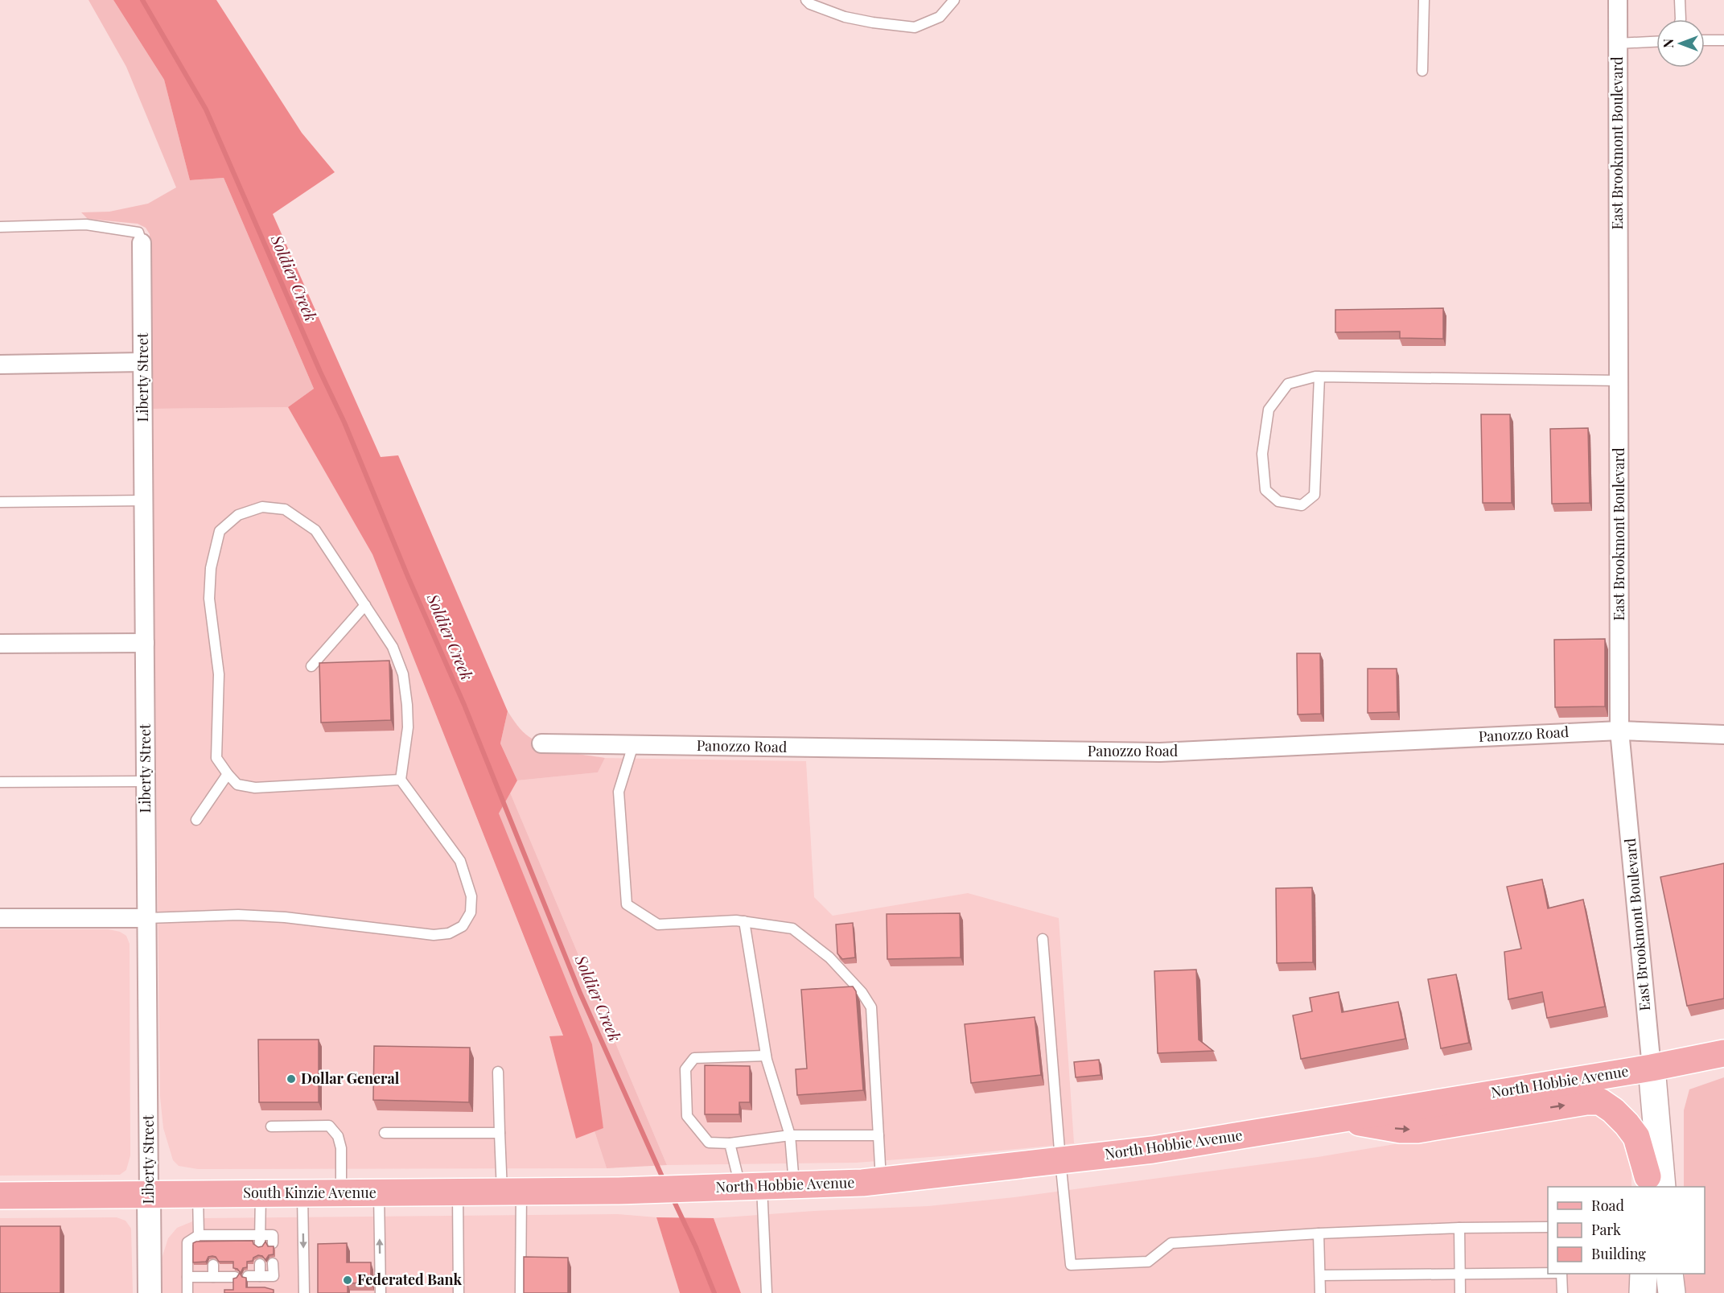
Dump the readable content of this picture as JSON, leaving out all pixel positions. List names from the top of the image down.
{
  "streets": {
    "main road": ["East Brookmont Boulevard", "North Hobbie Avenue", "South Kinzie Avenue"],
    "street": ["Liberty Street", "Panozzo Road"]
  },
  "crossings": [
    ["East Brookmont Boulevard", "Panozzo Road"],
    ["East Brookmont Boulevard", "North Hobbie Avenue"],
    ["Liberty Street", "South Kinzie Avenue"],
    ["North Hobbie Avenue", "South Kinzie Avenue"]
  ],
  "water": ["Soldier Creek"],
  "places": ["Dollar General", "Federated Bank"],
  "legend": ["Road", "Park", "Building"],
  "north": "left"
}
